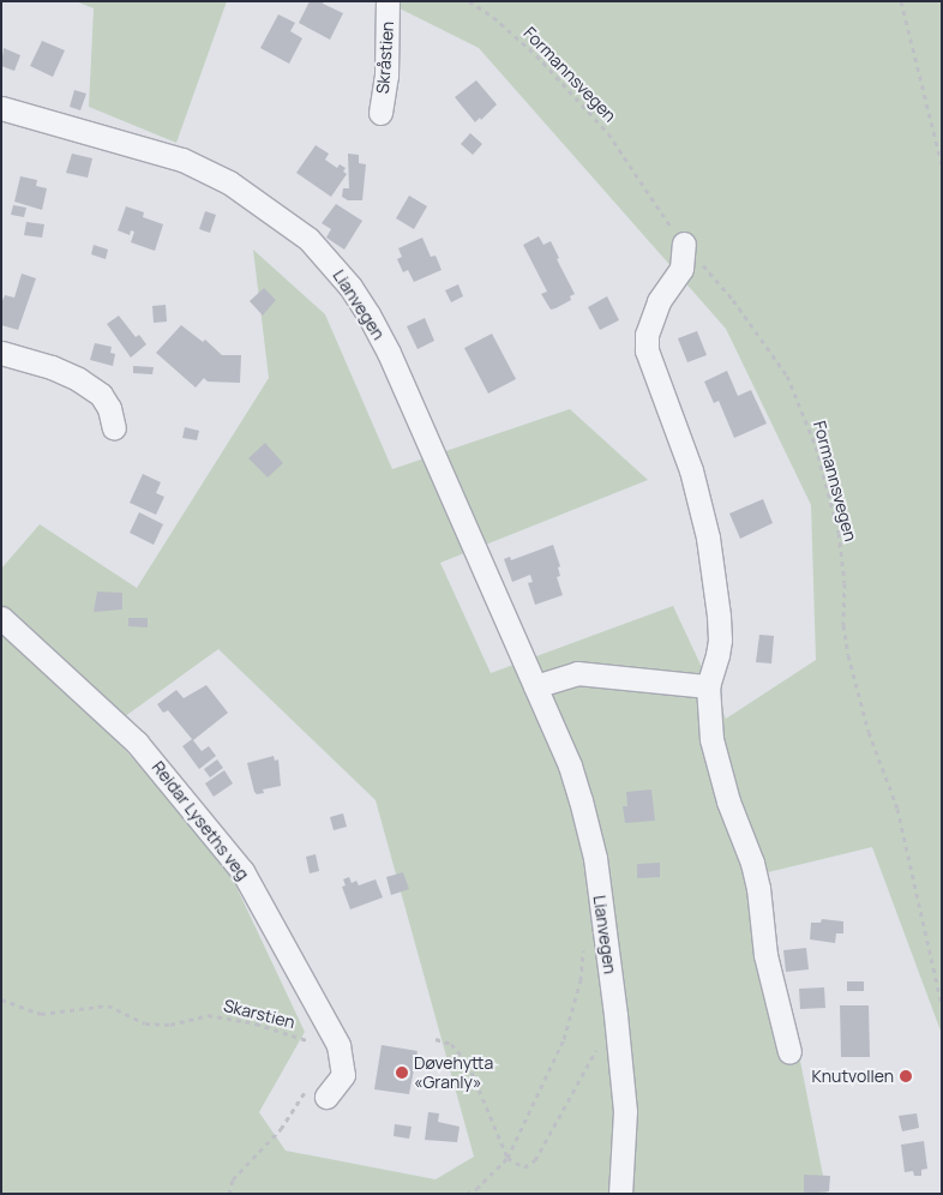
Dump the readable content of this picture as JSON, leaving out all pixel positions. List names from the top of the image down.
{
  "streets": {
    "street": ["Skråstien", "Lianvegen", "Reidar Lyseths veg"],
    "path": ["Formannsvegen", "Skarstien"]
  },
  "crossings": [
    ["Reidar Lyseths veg", "Skarstien"]
  ],
  "places": ["Døvehytta «Granly»", "Knutvollen"]
}
